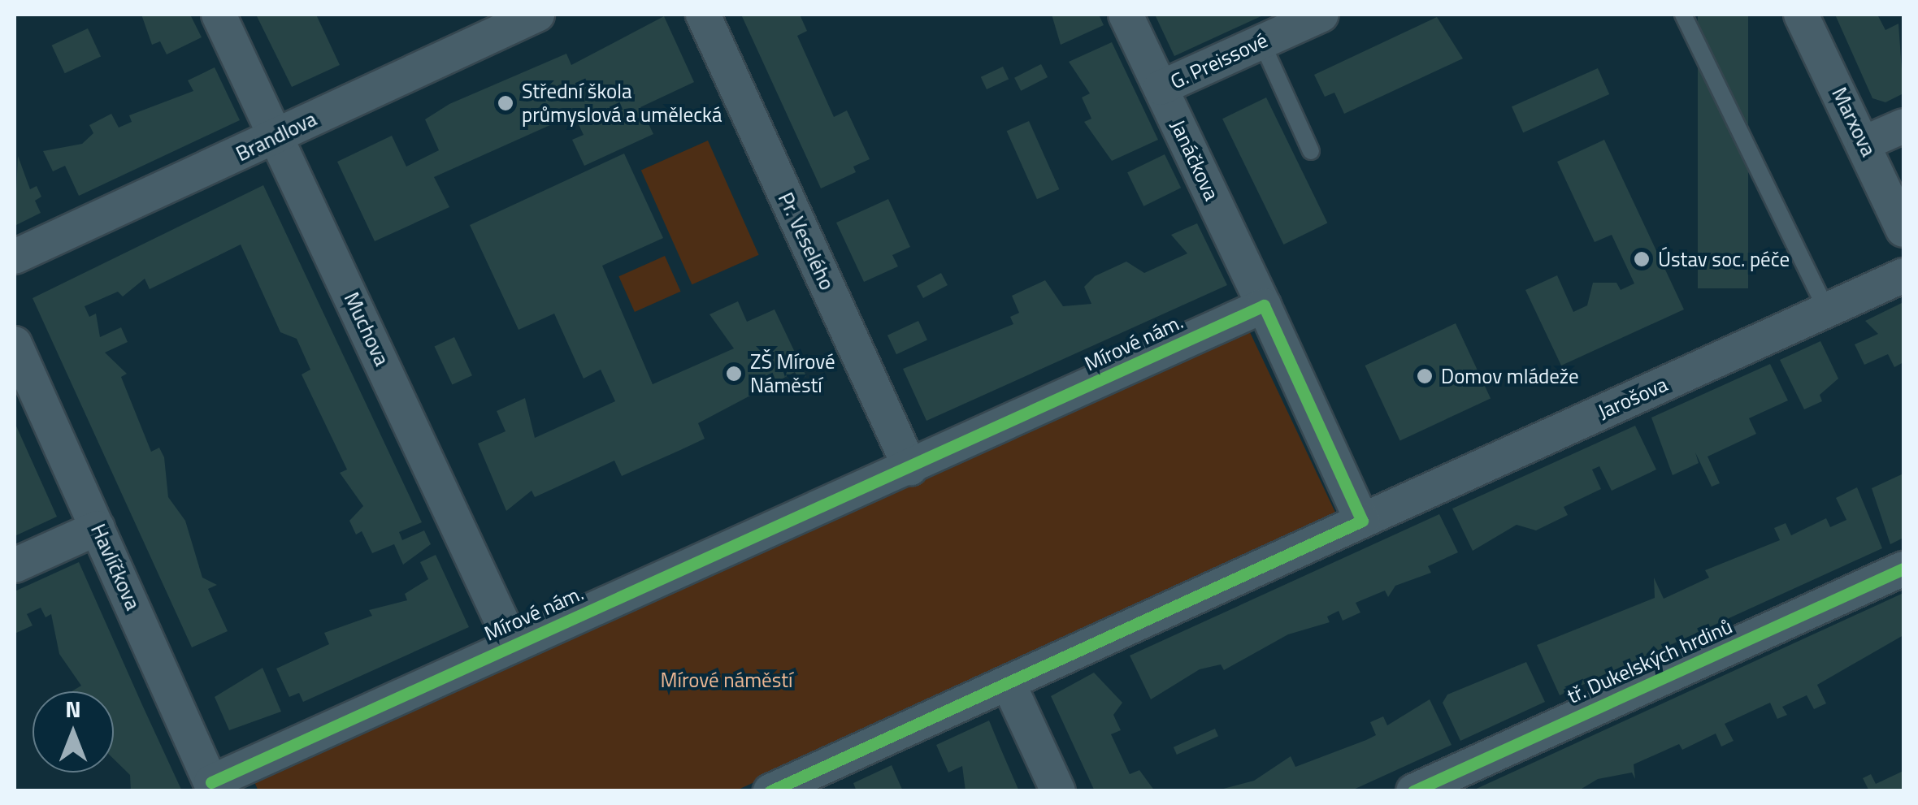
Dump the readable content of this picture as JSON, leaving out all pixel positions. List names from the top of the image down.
{
  "streets": {
    "street": [
      "G. Preissové",
      "Marxova",
      "Brandlova",
      "Janáčkova",
      "Pr. Veselého",
      "Muchova",
      "Mírové nám.",
      "Jarošova",
      "Havlíčkova",
      "tř. Dukelských hrdinů"
    ]
  },
  "crossings": [
    ["G. Preissové", "Janáčkova"],
    ["Brandlova", "Muchova"],
    ["Janáčkova", "Mírové nám."],
    ["Pr. Veselého", "Mírové nám."],
    ["Muchova", "Mírové nám."],
    ["Mírové nám.", "Havlíčkova"]
  ],
  "parks": ["Mírové náměstí"],
  "places": [
    "Střední škola průmyslová a umělecká",
    "Ústav soc. péče",
    "ZŠ Mírové Náměstí",
    "Domov mládeže"
  ],
  "north": "top"
}
